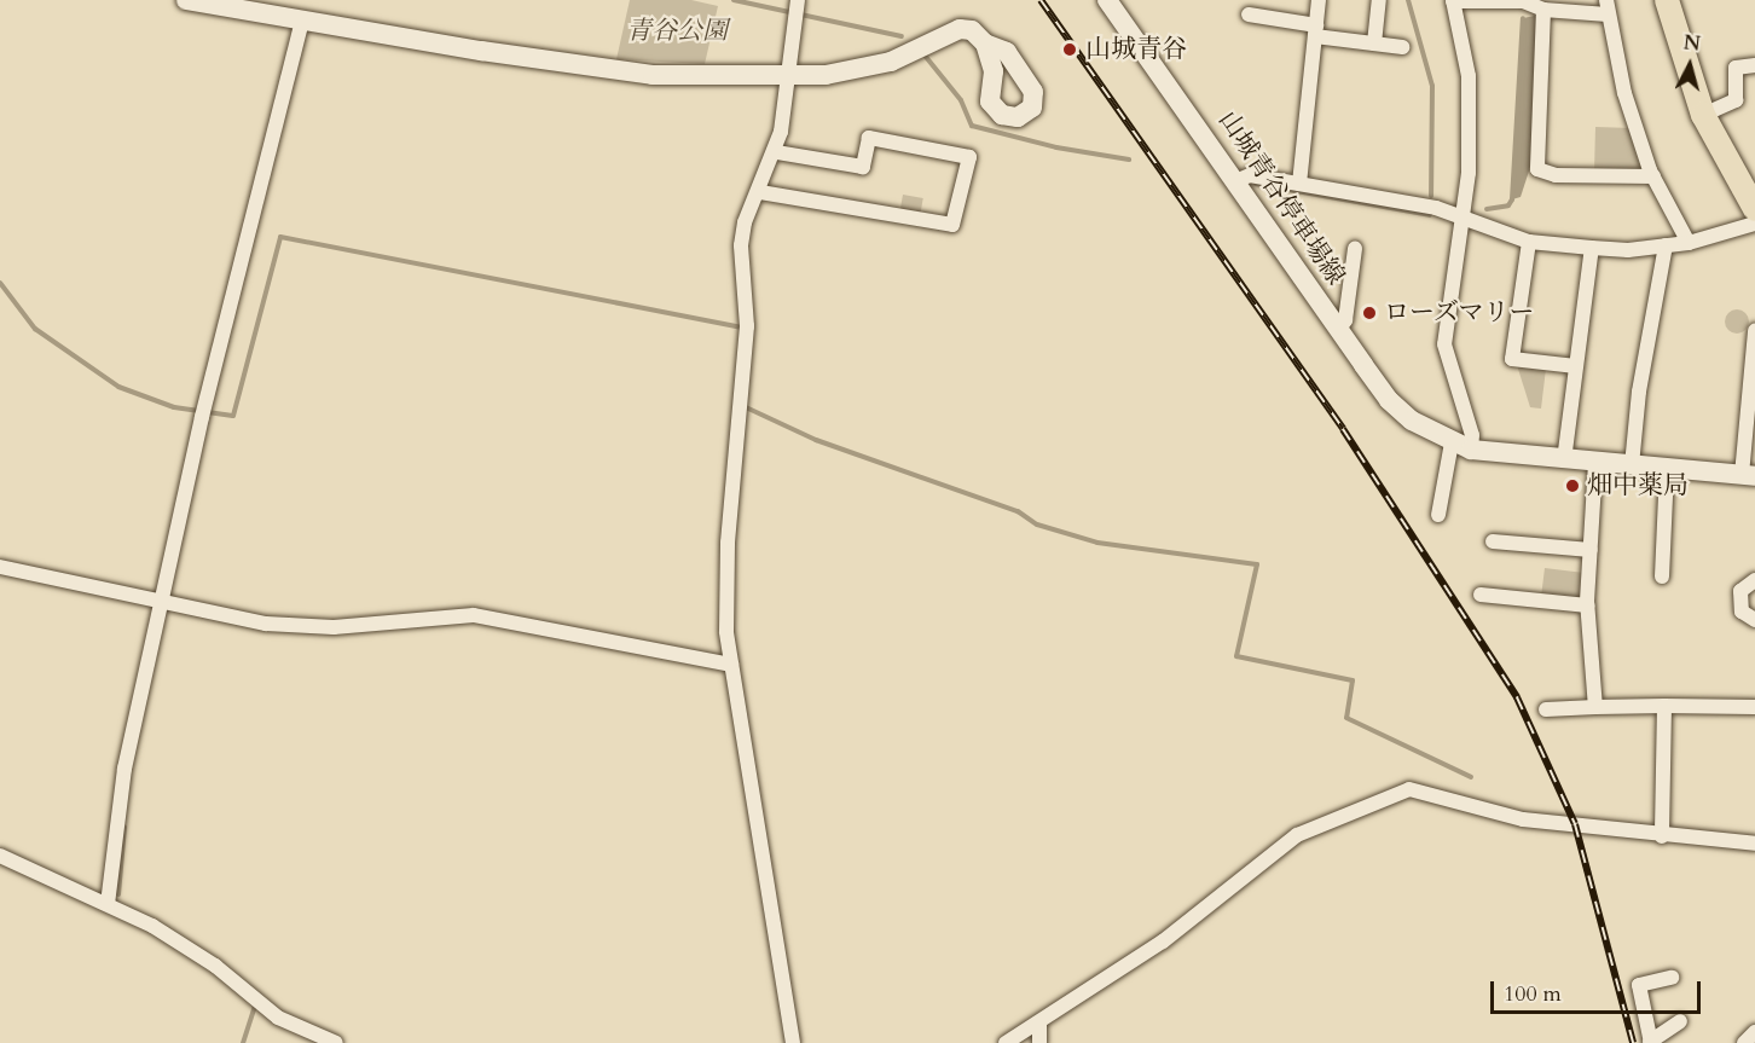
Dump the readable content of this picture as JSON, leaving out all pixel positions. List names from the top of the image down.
{
  "streets": {
    "main road": ["山城青谷停車場線"]
  },
  "parks": ["青谷公園"],
  "places": ["山城青谷", "ローズマリー", "畑中薬局"],
  "scale_bar": "100 m",
  "north": "top"
}
